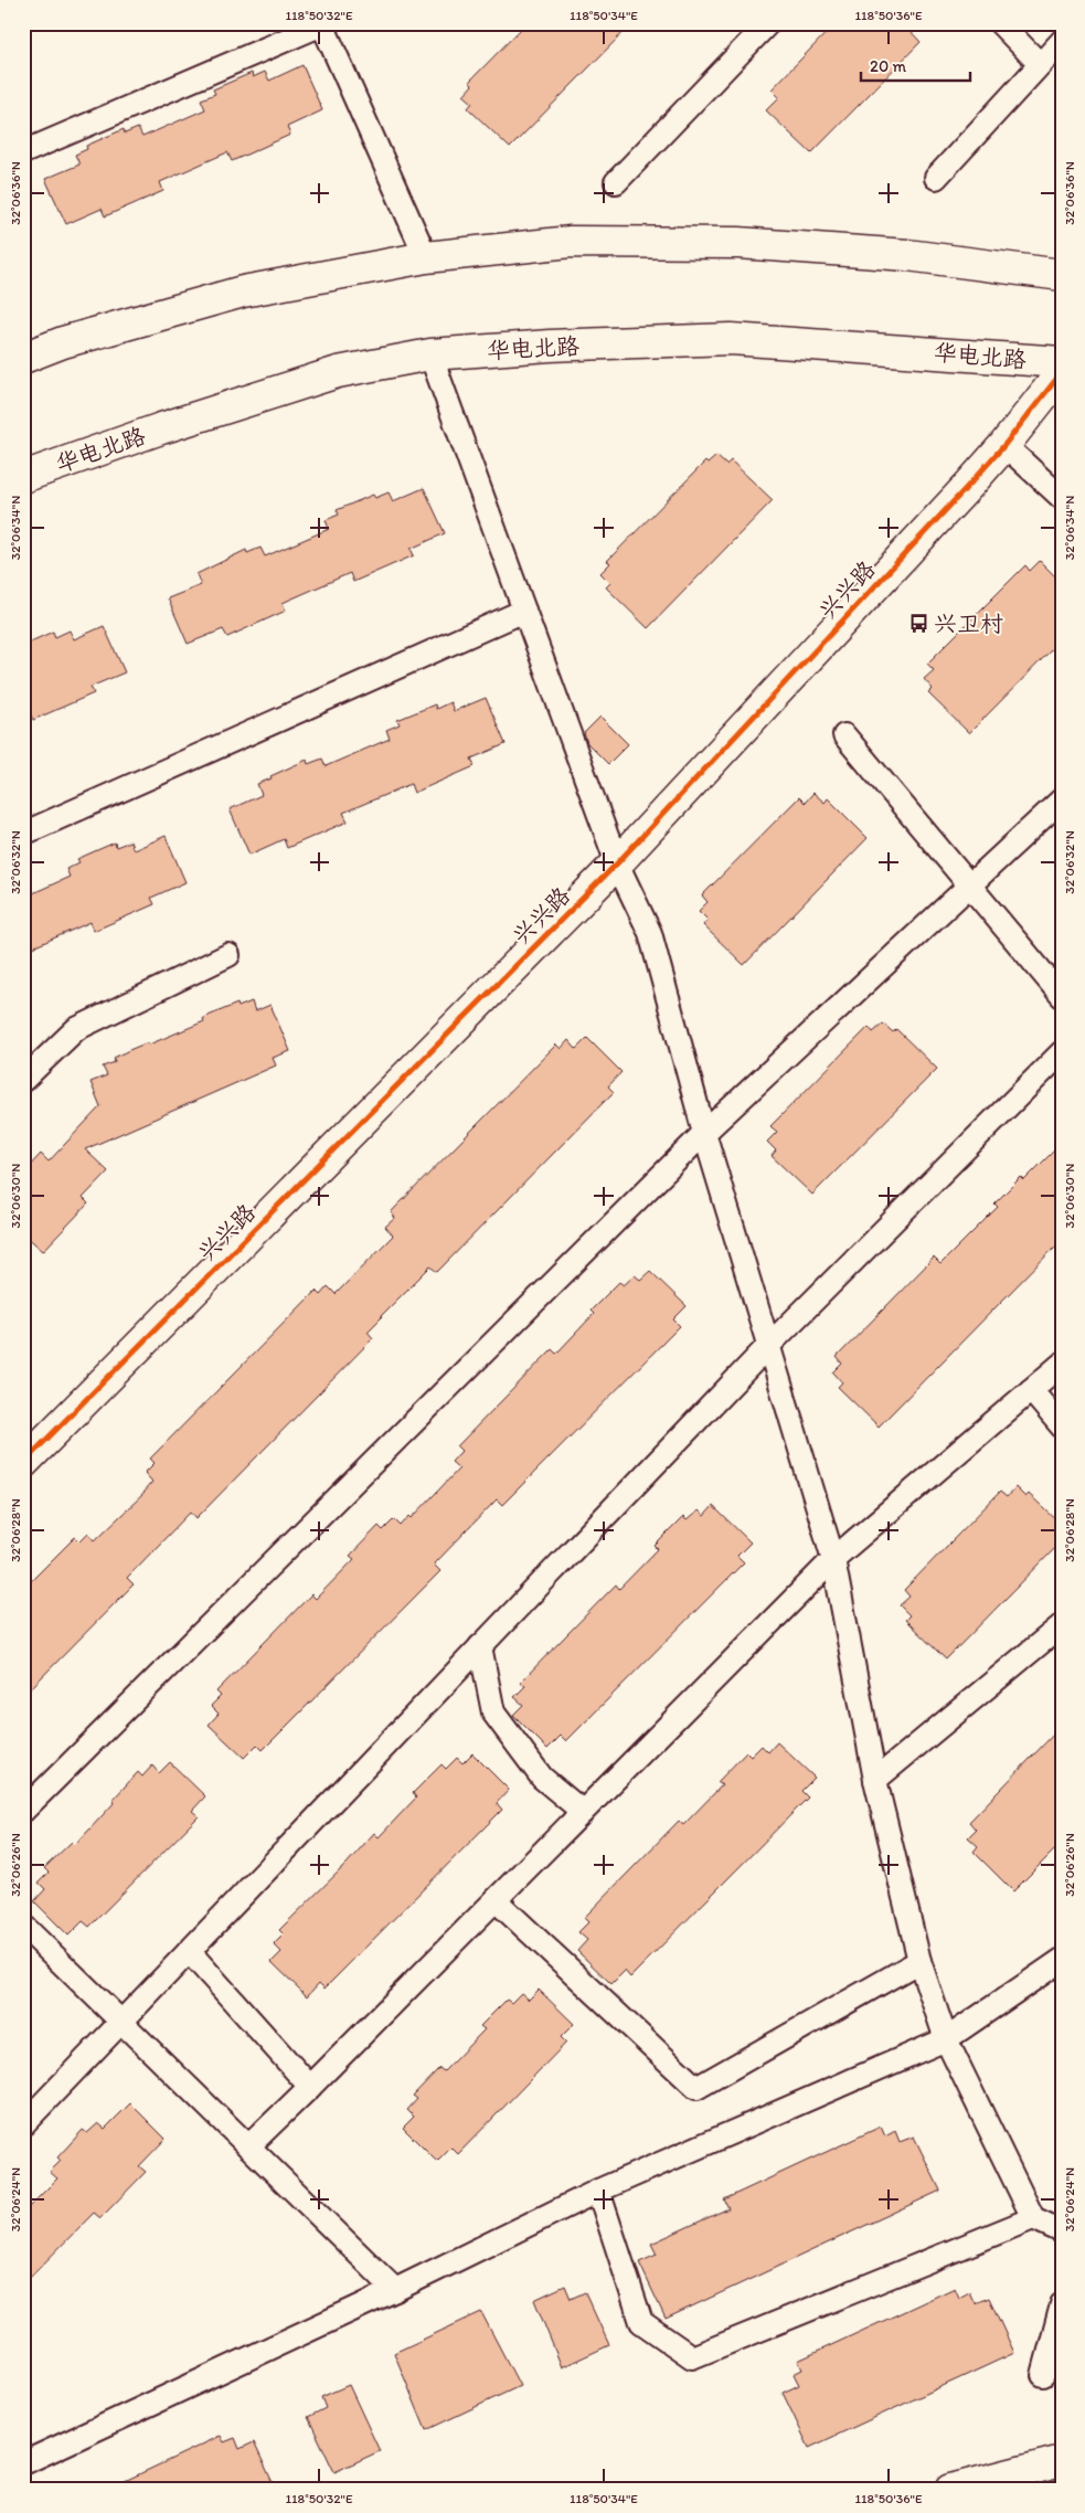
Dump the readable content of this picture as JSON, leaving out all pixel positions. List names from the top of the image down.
{
  "streets": {
    "main road": ["华电北路", "兴兴路"]
  },
  "places": {
    "bus stop": ["兴卫村"]
  },
  "scale_bar": "20 m",
  "coordinates": [
    "118°50'32\"E",
    "118°50'34\"E",
    "118°50'36\"E",
    "32°06'36\"N",
    "32°06'34\"N",
    "32°06'32\"N",
    "32°06'30\"N",
    "32°06'28\"N",
    "32°06'26\"N",
    "32°06'24\"N"
  ]
}
